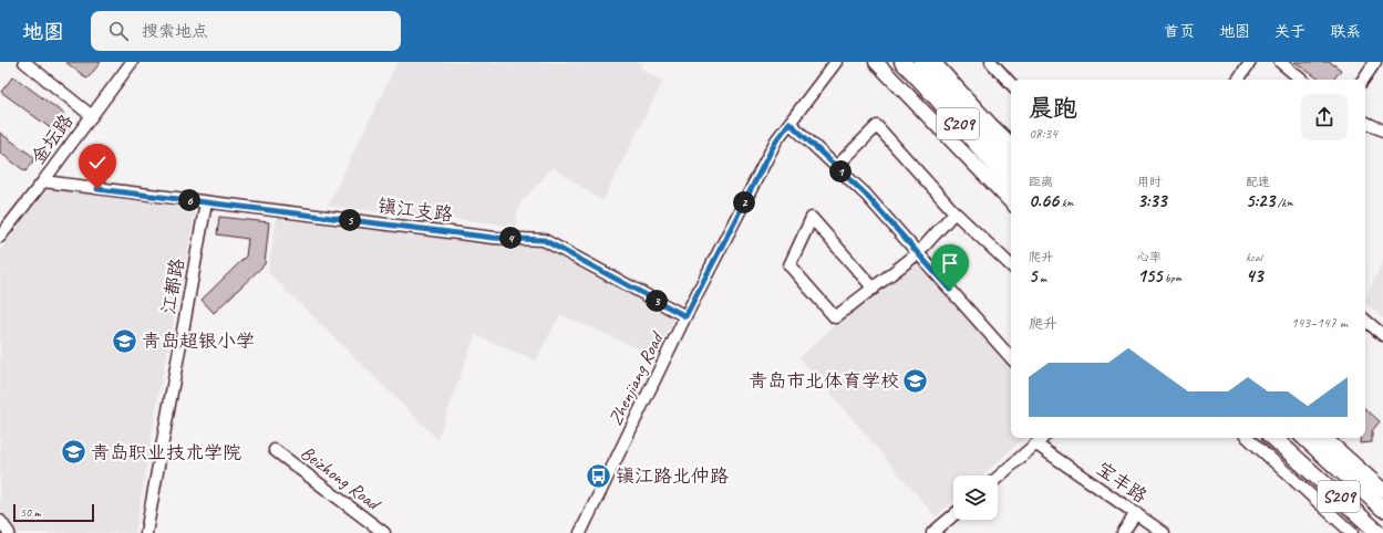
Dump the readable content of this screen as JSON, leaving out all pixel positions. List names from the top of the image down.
{
  "streets": {
    "highway": ["S209"],
    "street": [
      "金坛路",
      "镇江支路",
      "江都路",
      "Zhenjiang Road",
      "Beizhong Road",
      "宝丰路"
    ]
  },
  "crossings": [
    ["金坛路", "镇江支路"],
    ["镇江支路", "江都路"],
    ["镇江支路", "Zhenjiang Road"]
  ],
  "places": {
    "school or university": ["青岛超银小学", "青岛市北体育学校", "青岛职业技术学院"],
    "bus stop": ["镇江路北仲路"]
  },
  "scale_bar": "50 m",
  "page": {
    "header": "地图",
    "search": "搜索地点",
    "nav": [
      "首页",
      "地图",
      "关于",
      "联系"
    ],
    "heading": ["晨跑", "08:34"],
    "stats": [
      ["距离", "0.66 km"],
      ["用时", "3:33"],
      ["配速", "5:23 /km"],
      ["爬升", "5 m"],
      ["心率", "155 bpm"],
      ["kcal", "43"]
    ],
    "pins": [
      "1",
      "6",
      "2",
      "5",
      "4",
      "3"
    ],
    "chart": ["爬升", "143–147 m"],
    "scale": "50 m"
  }
}
